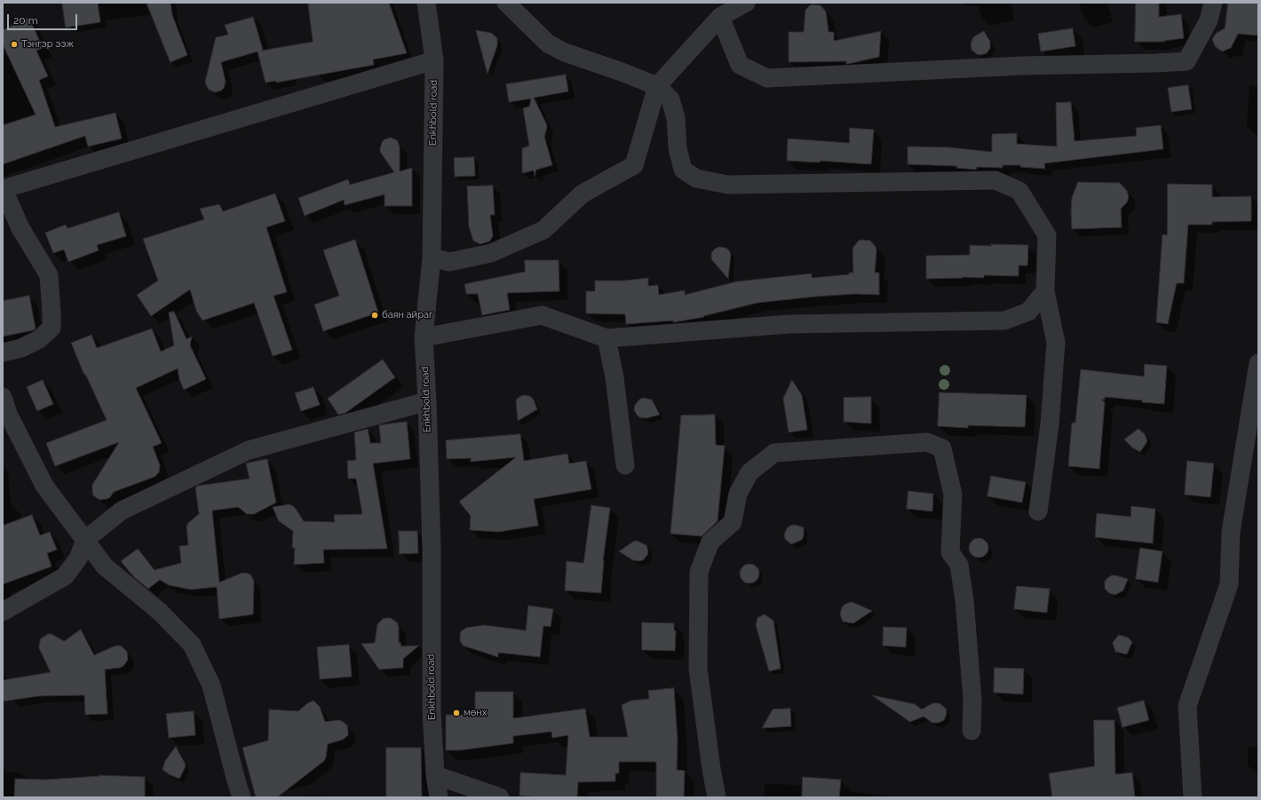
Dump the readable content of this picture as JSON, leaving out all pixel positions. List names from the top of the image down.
{
  "streets": {
    "street": ["Enkhbold road"]
  },
  "places": ["Тэнгэр ээж", "баян айраг", "мөнх"],
  "scale_bar": "20 m"
}
